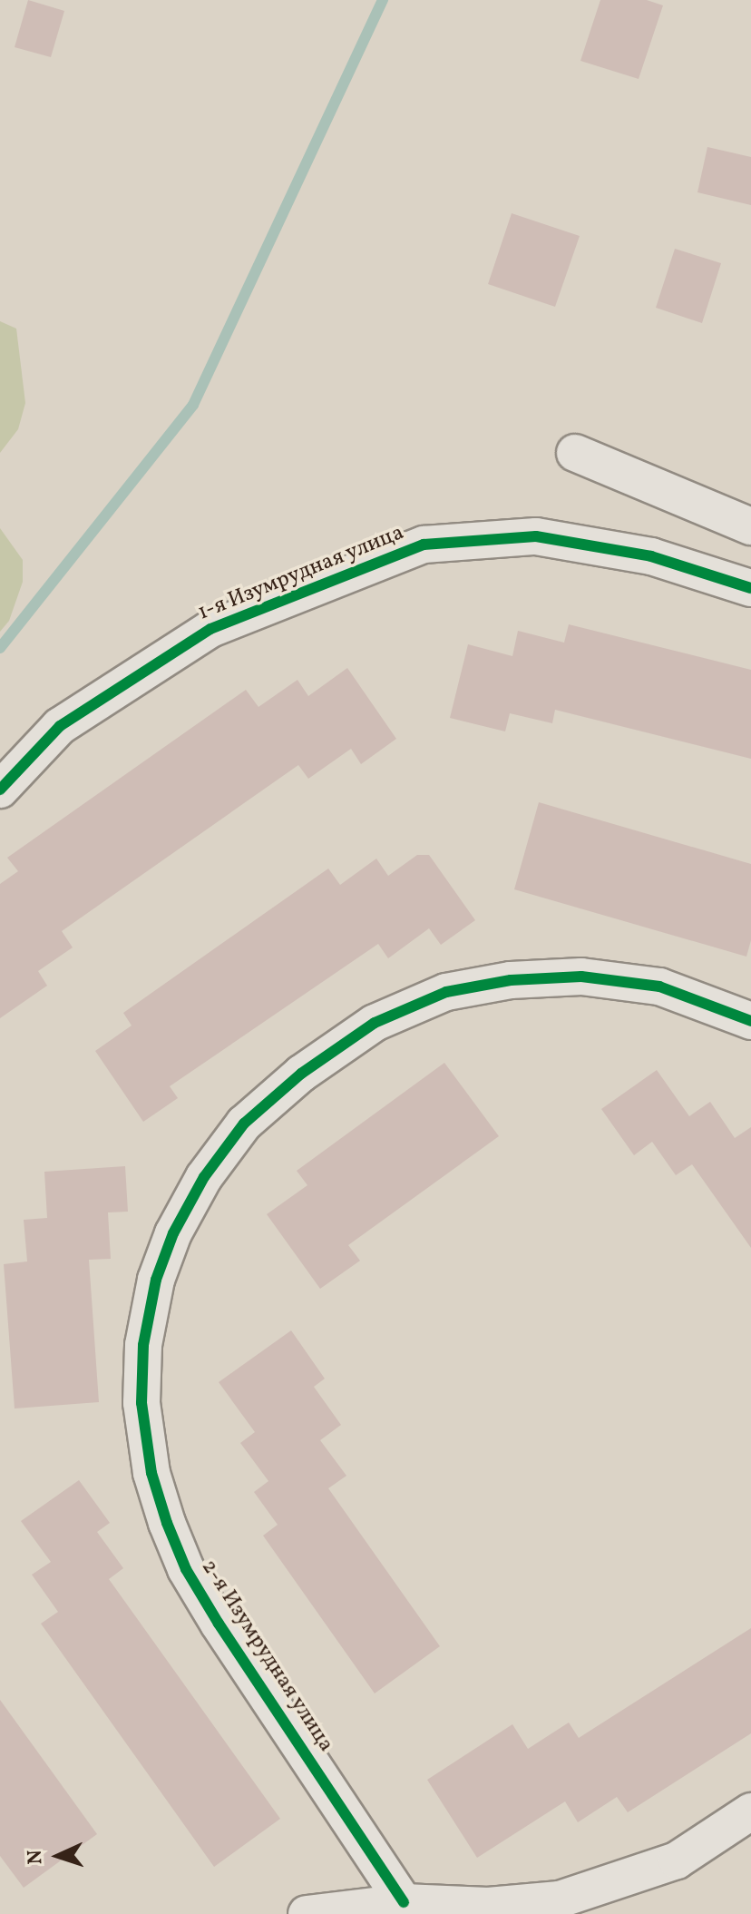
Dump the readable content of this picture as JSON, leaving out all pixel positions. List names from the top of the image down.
{
  "streets": {
    "street": ["1-я Изумрудная улица", "2-я Изумрудная улица"]
  },
  "north": "left"
}
